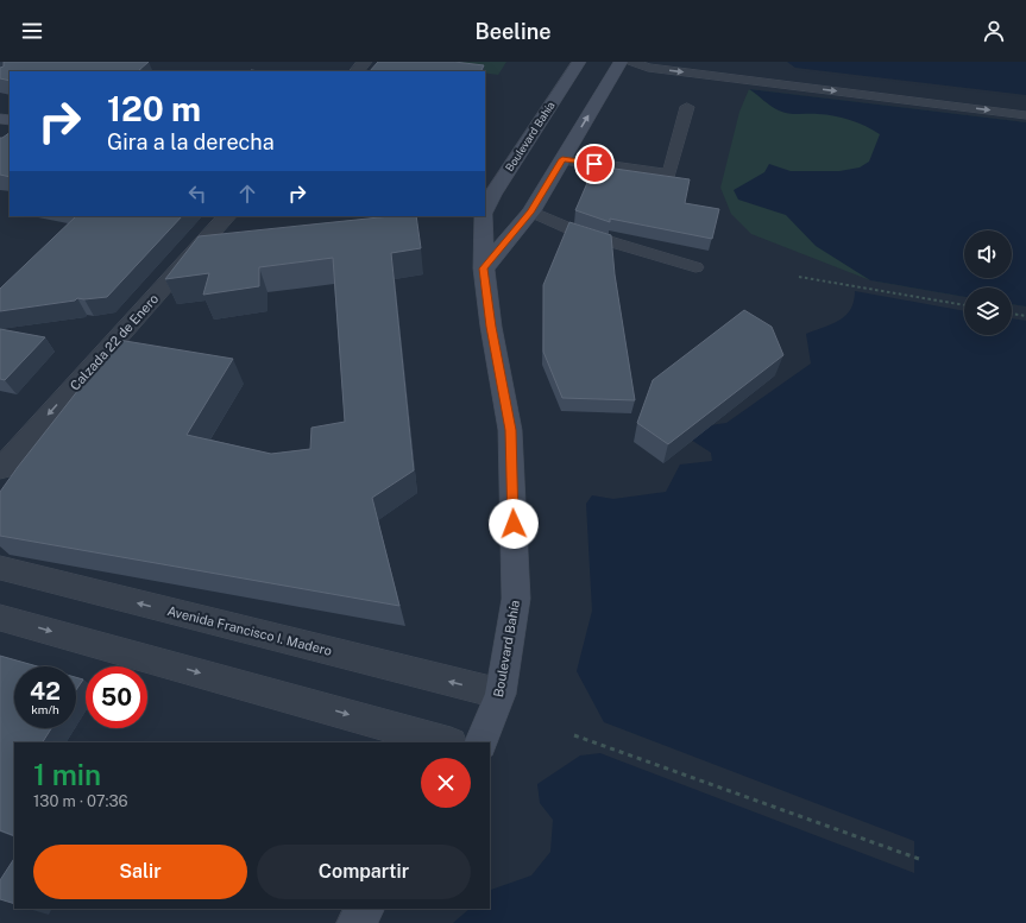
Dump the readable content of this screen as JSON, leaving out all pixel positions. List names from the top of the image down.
{
  "streets": {
    "main road": ["Boulevard Bahía"],
    "street": ["Calzada 22 de Enero", "Avenida Francisco I. Madero"]
  },
  "crossings": [
    ["Boulevard Bahía", "Avenida Francisco I. Madero"]
  ],
  "one_way": ["Calzada 22 de Enero"],
  "page": {
    "header": "Beeline",
    "turn": ["120 m", "Gira a la derecha"],
    "speed": "42 km/h",
    "limit": "50",
    "heading": ["1 min", "130 m · 07:36"],
    "buttons": ["Salir", "Compartir"]
  }
}
